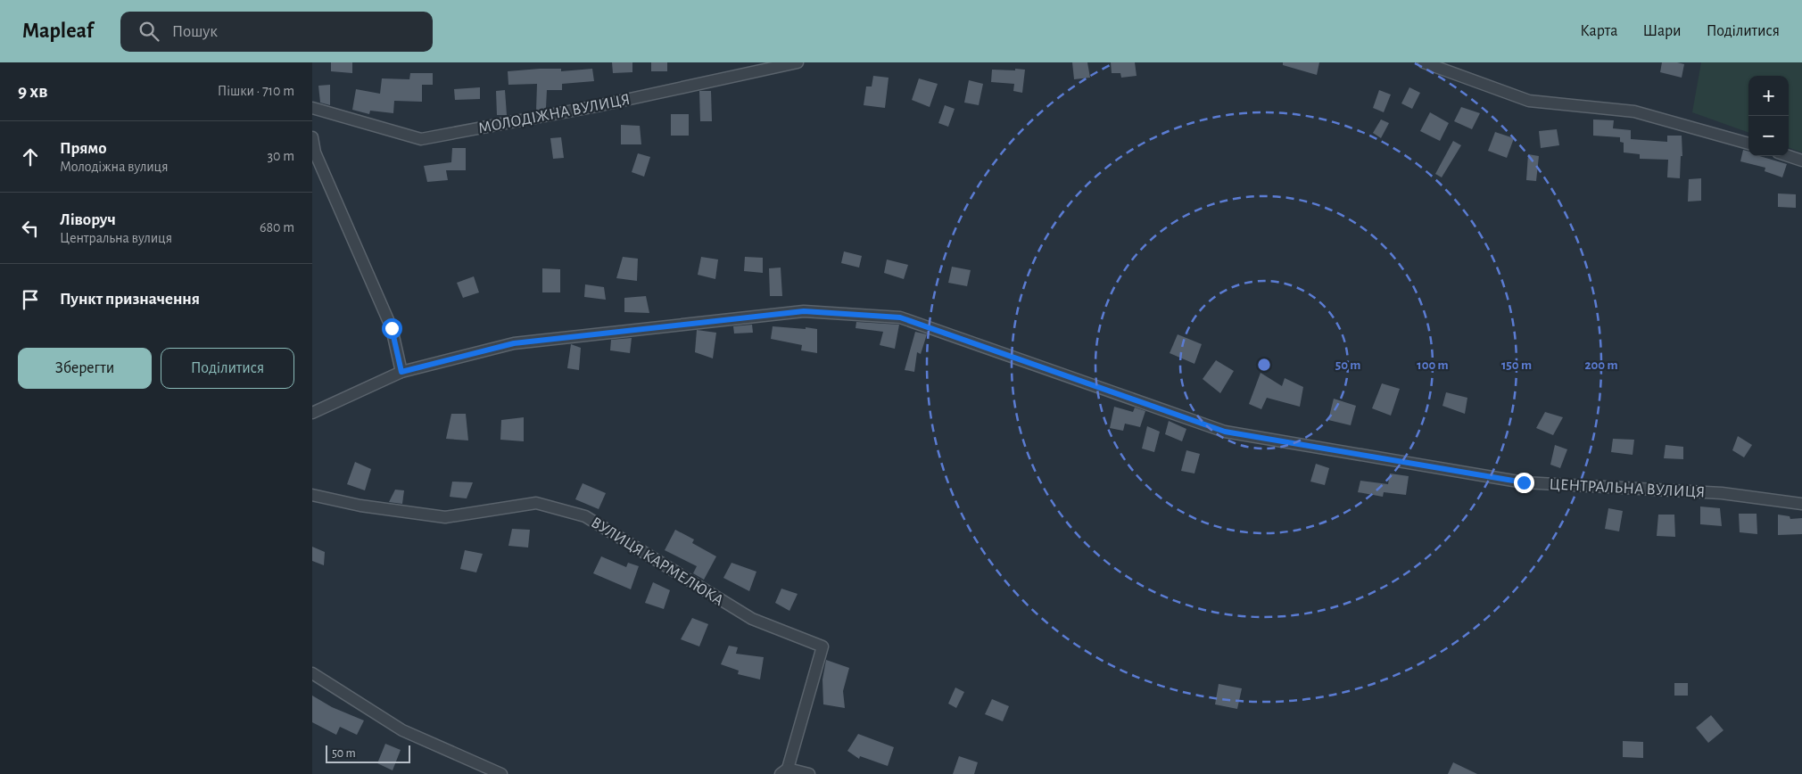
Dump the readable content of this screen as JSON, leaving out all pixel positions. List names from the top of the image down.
{
  "streets": {
    "street": ["МОЛОДІЖНА ВУЛИЦЯ", "ЦЕНТРАЛЬНА ВУЛИЦЯ", "ВУЛИЦЯ КАРМЕЛЮКА"]
  },
  "scale_bar": "50 m",
  "page": {
    "header": "Mapleaf",
    "search": "Пошук",
    "nav": ["Карта", "Шари", "Поділитися"],
    "heading": ["9 хв", "Пішки · 710 m"],
    "map_buttons": ["+", "−"],
    "list": [
      ["Прямо", "Молодіжна вулиця", "30 m"],
      ["Ліворуч", "Центральна вулиця", "680 m"],
      "Пункт призначення"
    ],
    "buttons": ["Зберегти", "Поділитися"],
    "scale": "50 m"
  },
  "rings": [
    "50 m",
    "100 m",
    "150 m",
    "200 m"
  ]
}
